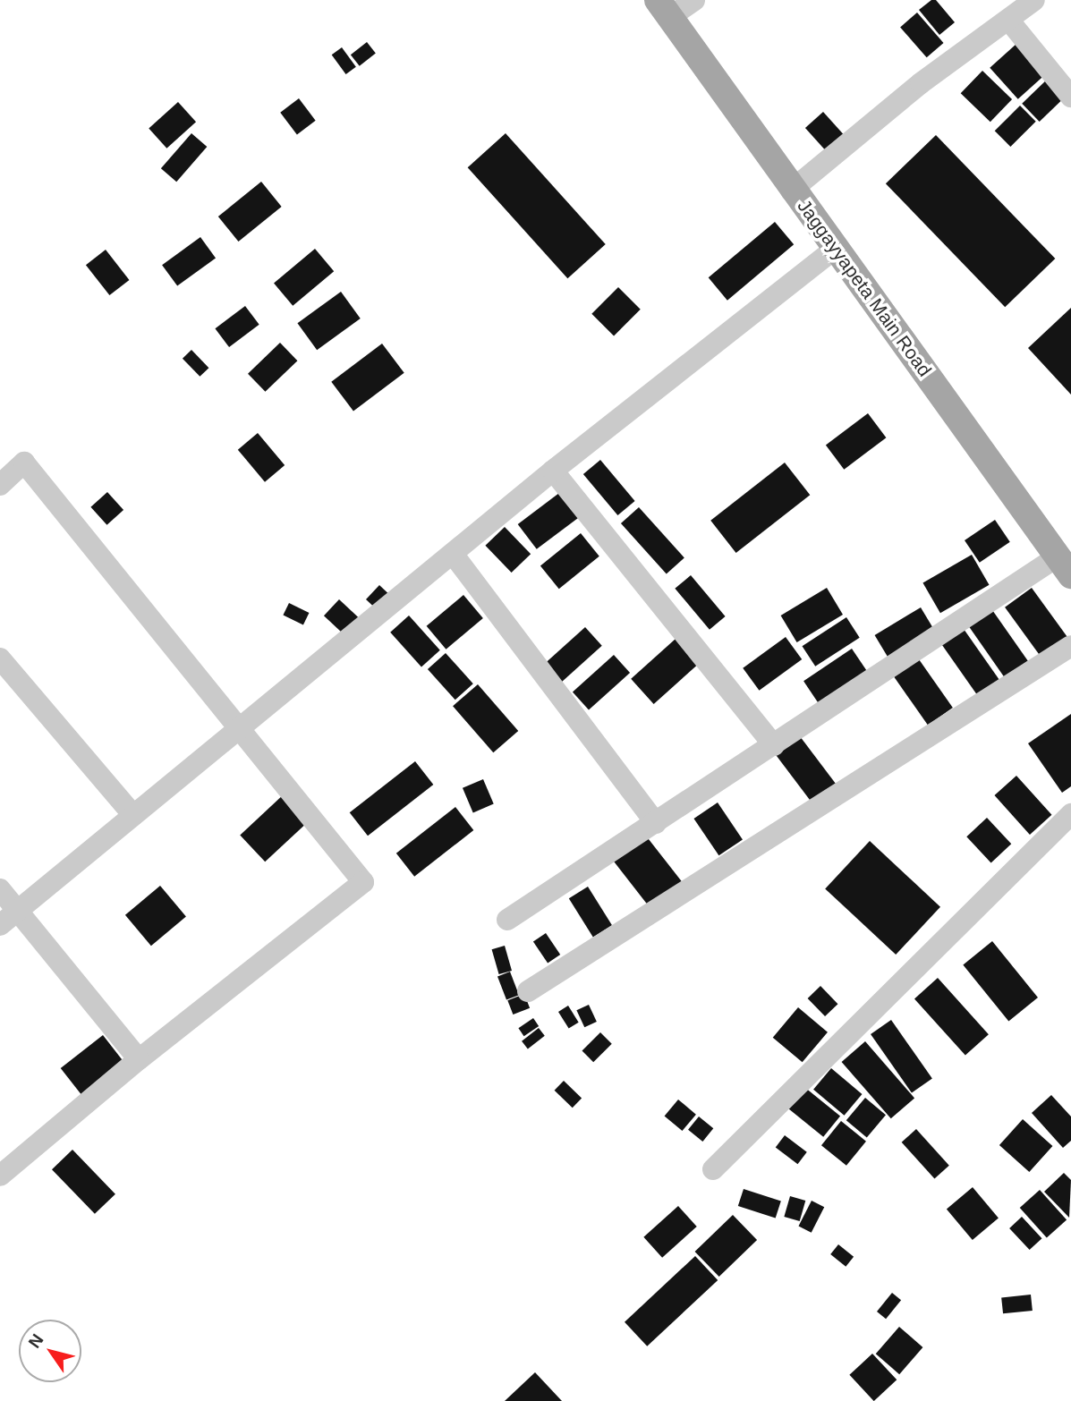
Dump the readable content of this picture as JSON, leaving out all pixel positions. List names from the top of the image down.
{
  "streets": {
    "main road": ["Jaggayyapeta Main Road"]
  },
  "north": "top left"
}
